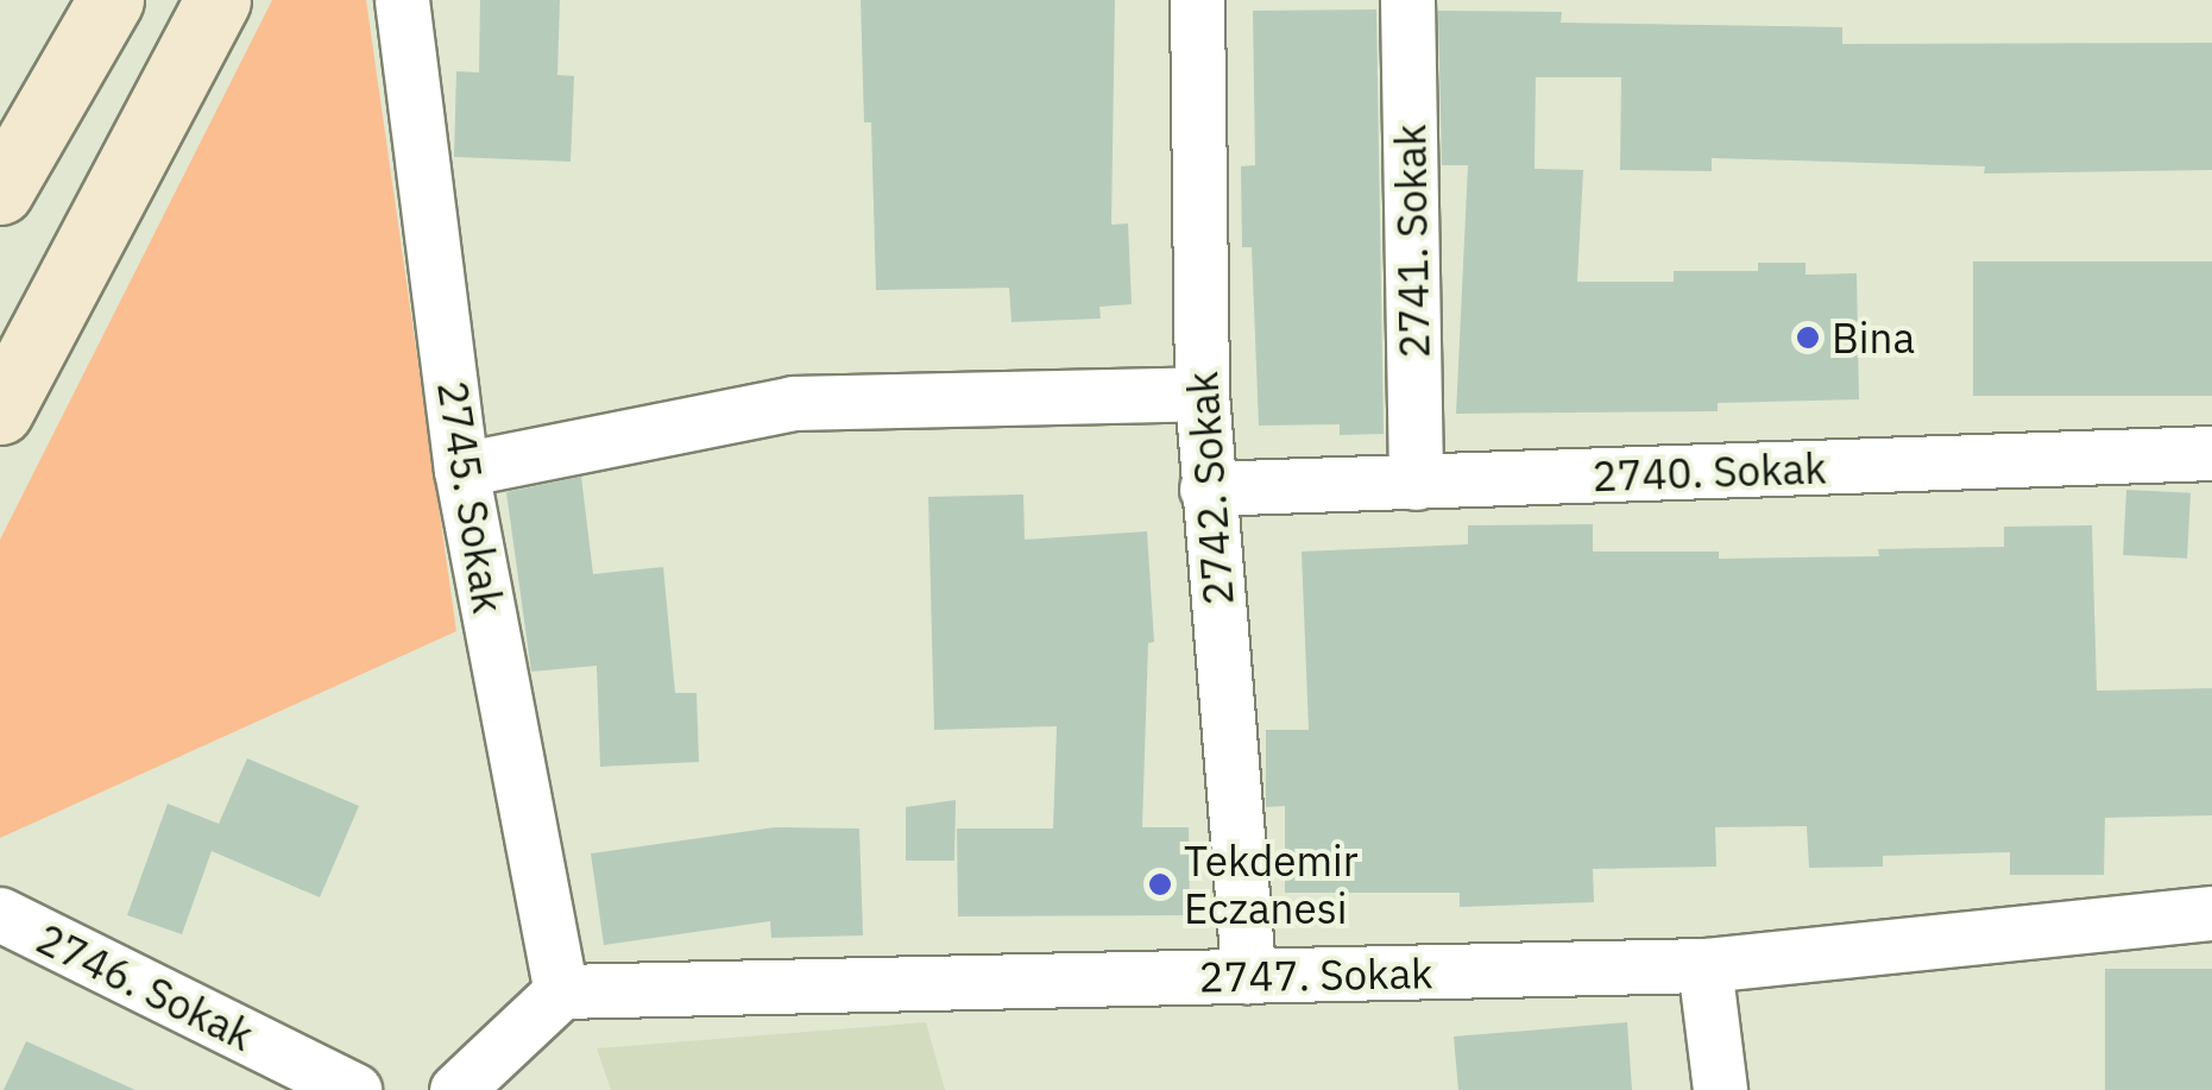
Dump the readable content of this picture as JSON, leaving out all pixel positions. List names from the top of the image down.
{
  "streets": {
    "street": [
      "2741. Sokak",
      "2740. Sokak",
      "2742. Sokak",
      "2745. Sokak",
      "2747. Sokak",
      "2746. Sokak"
    ]
  },
  "crossings": [
    ["2741. Sokak", "2740. Sokak"],
    ["2740. Sokak", "2742. Sokak"],
    ["2742. Sokak", "2747. Sokak"],
    ["2745. Sokak", "2747. Sokak"]
  ],
  "places": ["Bina", "Tekdemir Eczanesi"]
}
